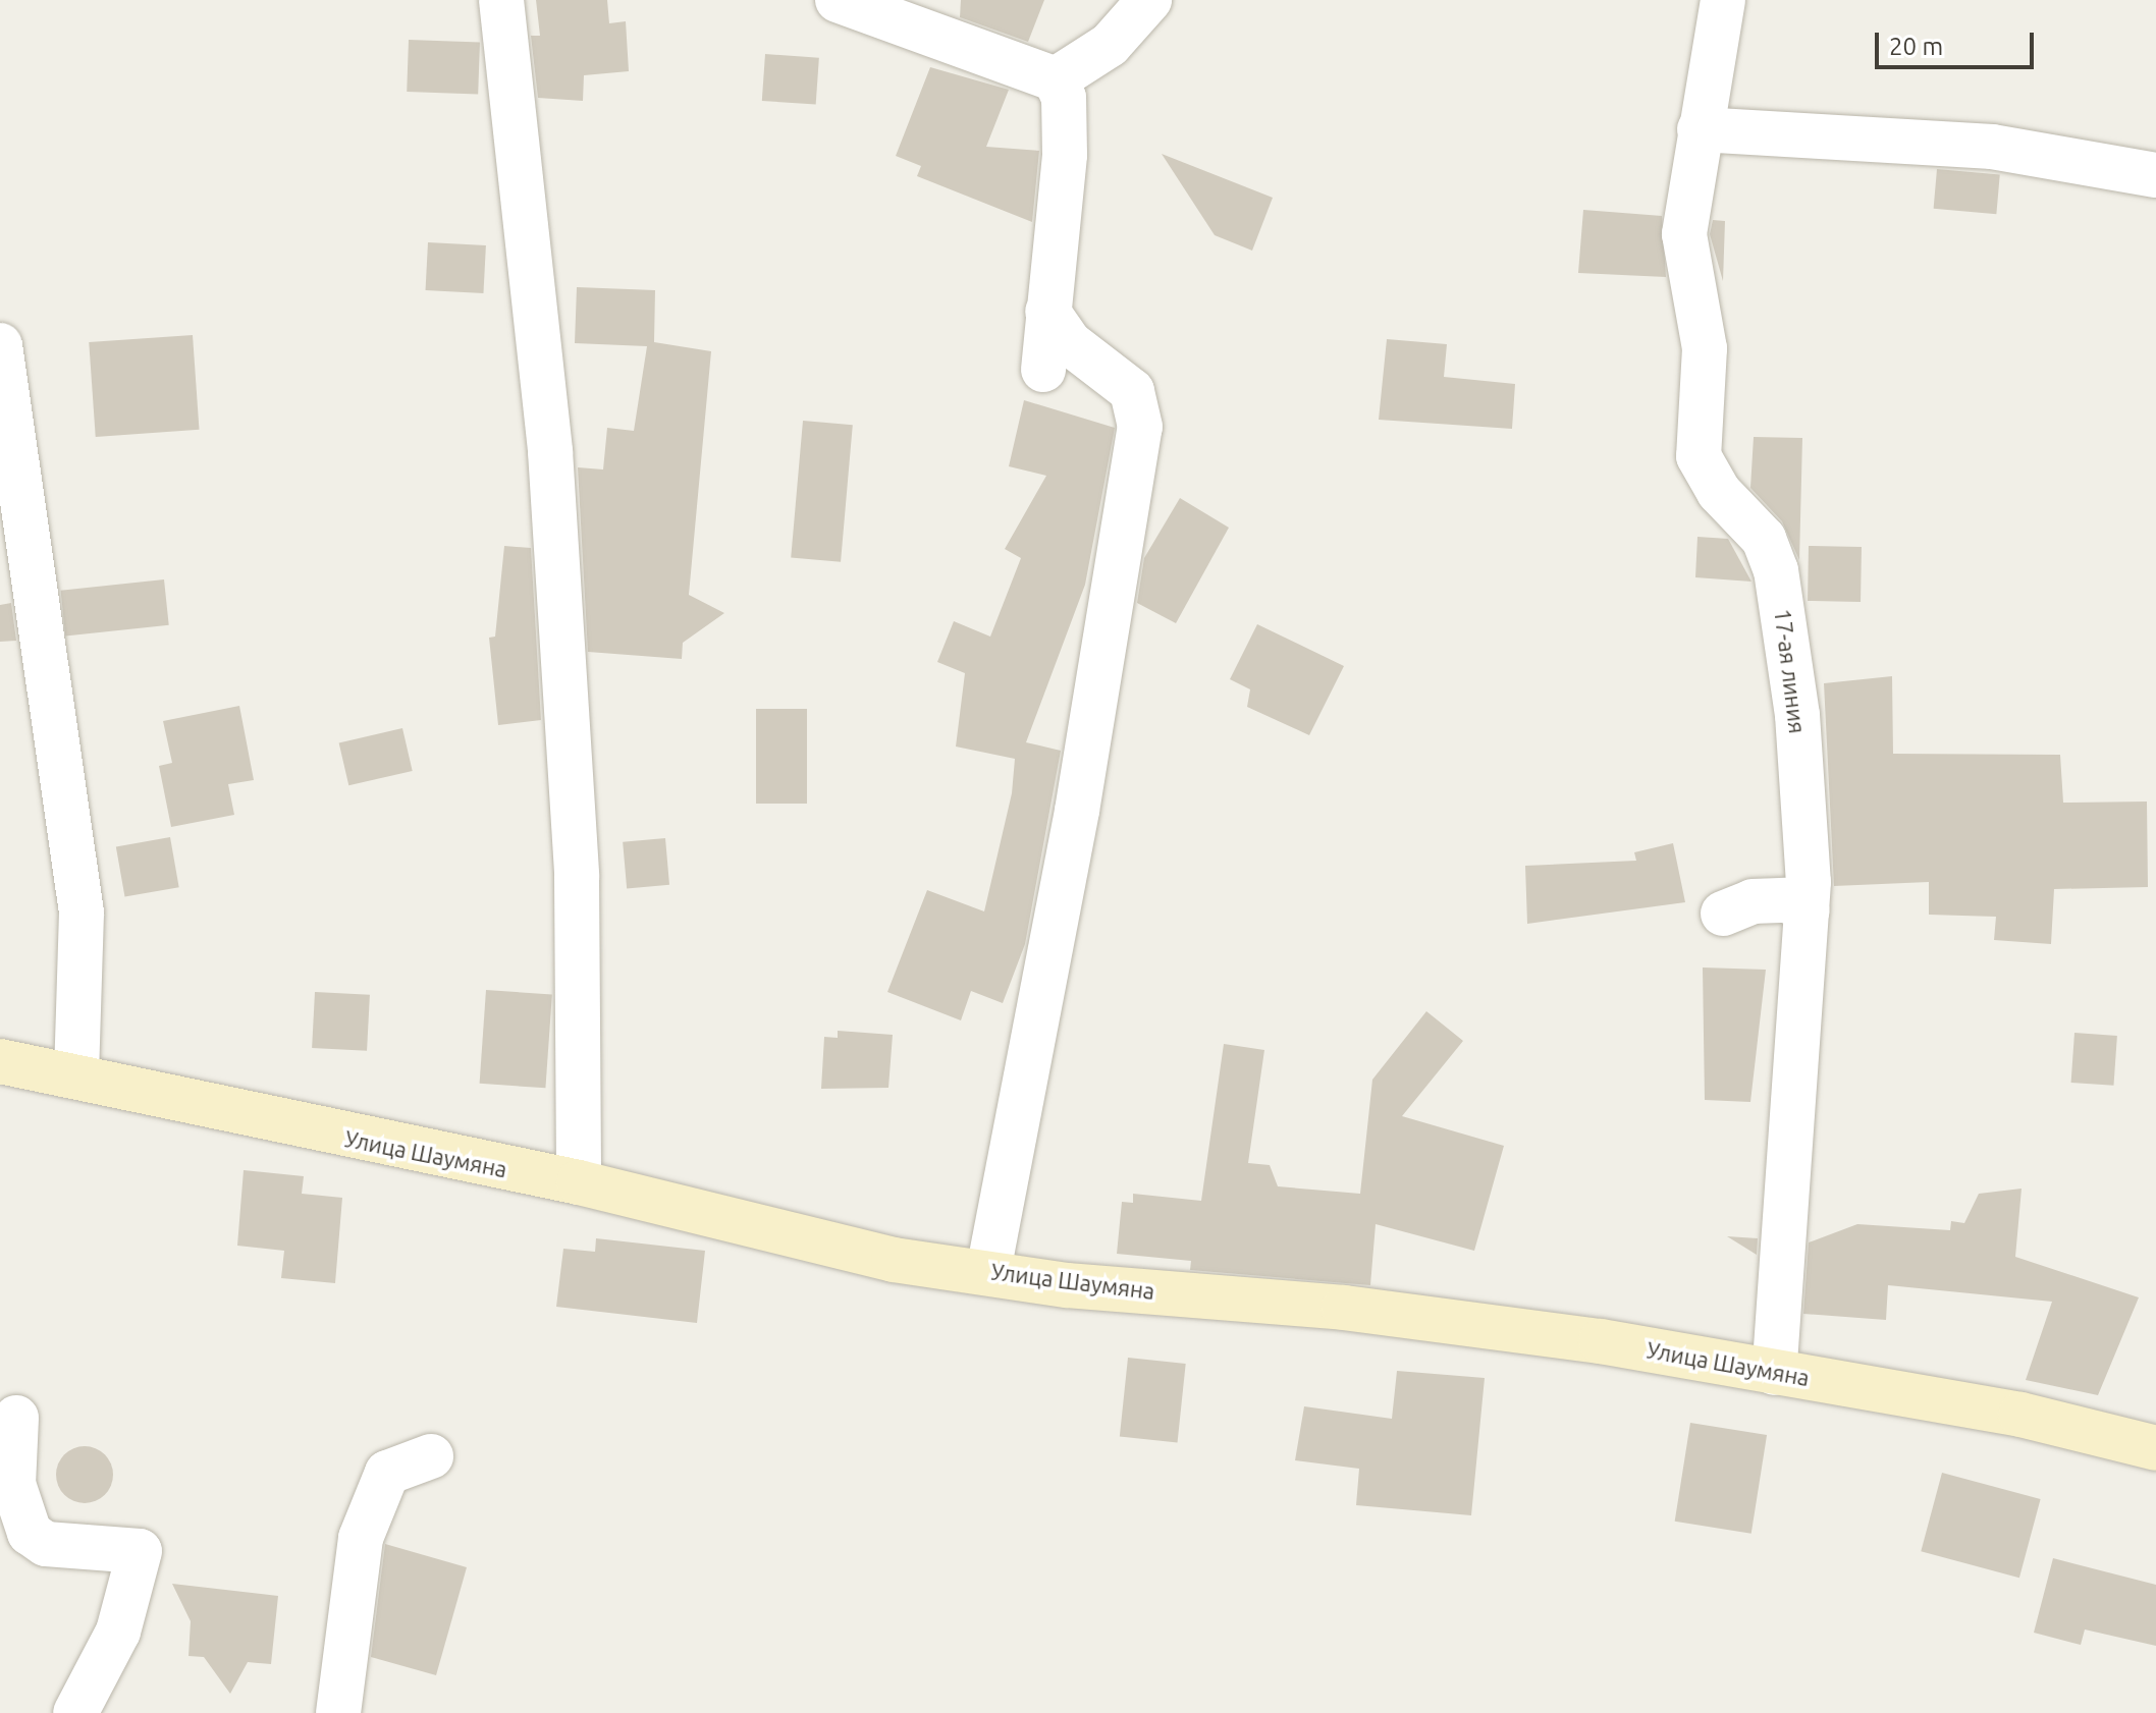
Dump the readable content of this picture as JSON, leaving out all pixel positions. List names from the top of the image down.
{
  "streets": {
    "street": ["17-ая линия", "Улица Шаумяна"]
  },
  "crossings": [
    ["17-ая линия", "Улица Шаумяна"]
  ],
  "scale_bar": "20 m"
}
